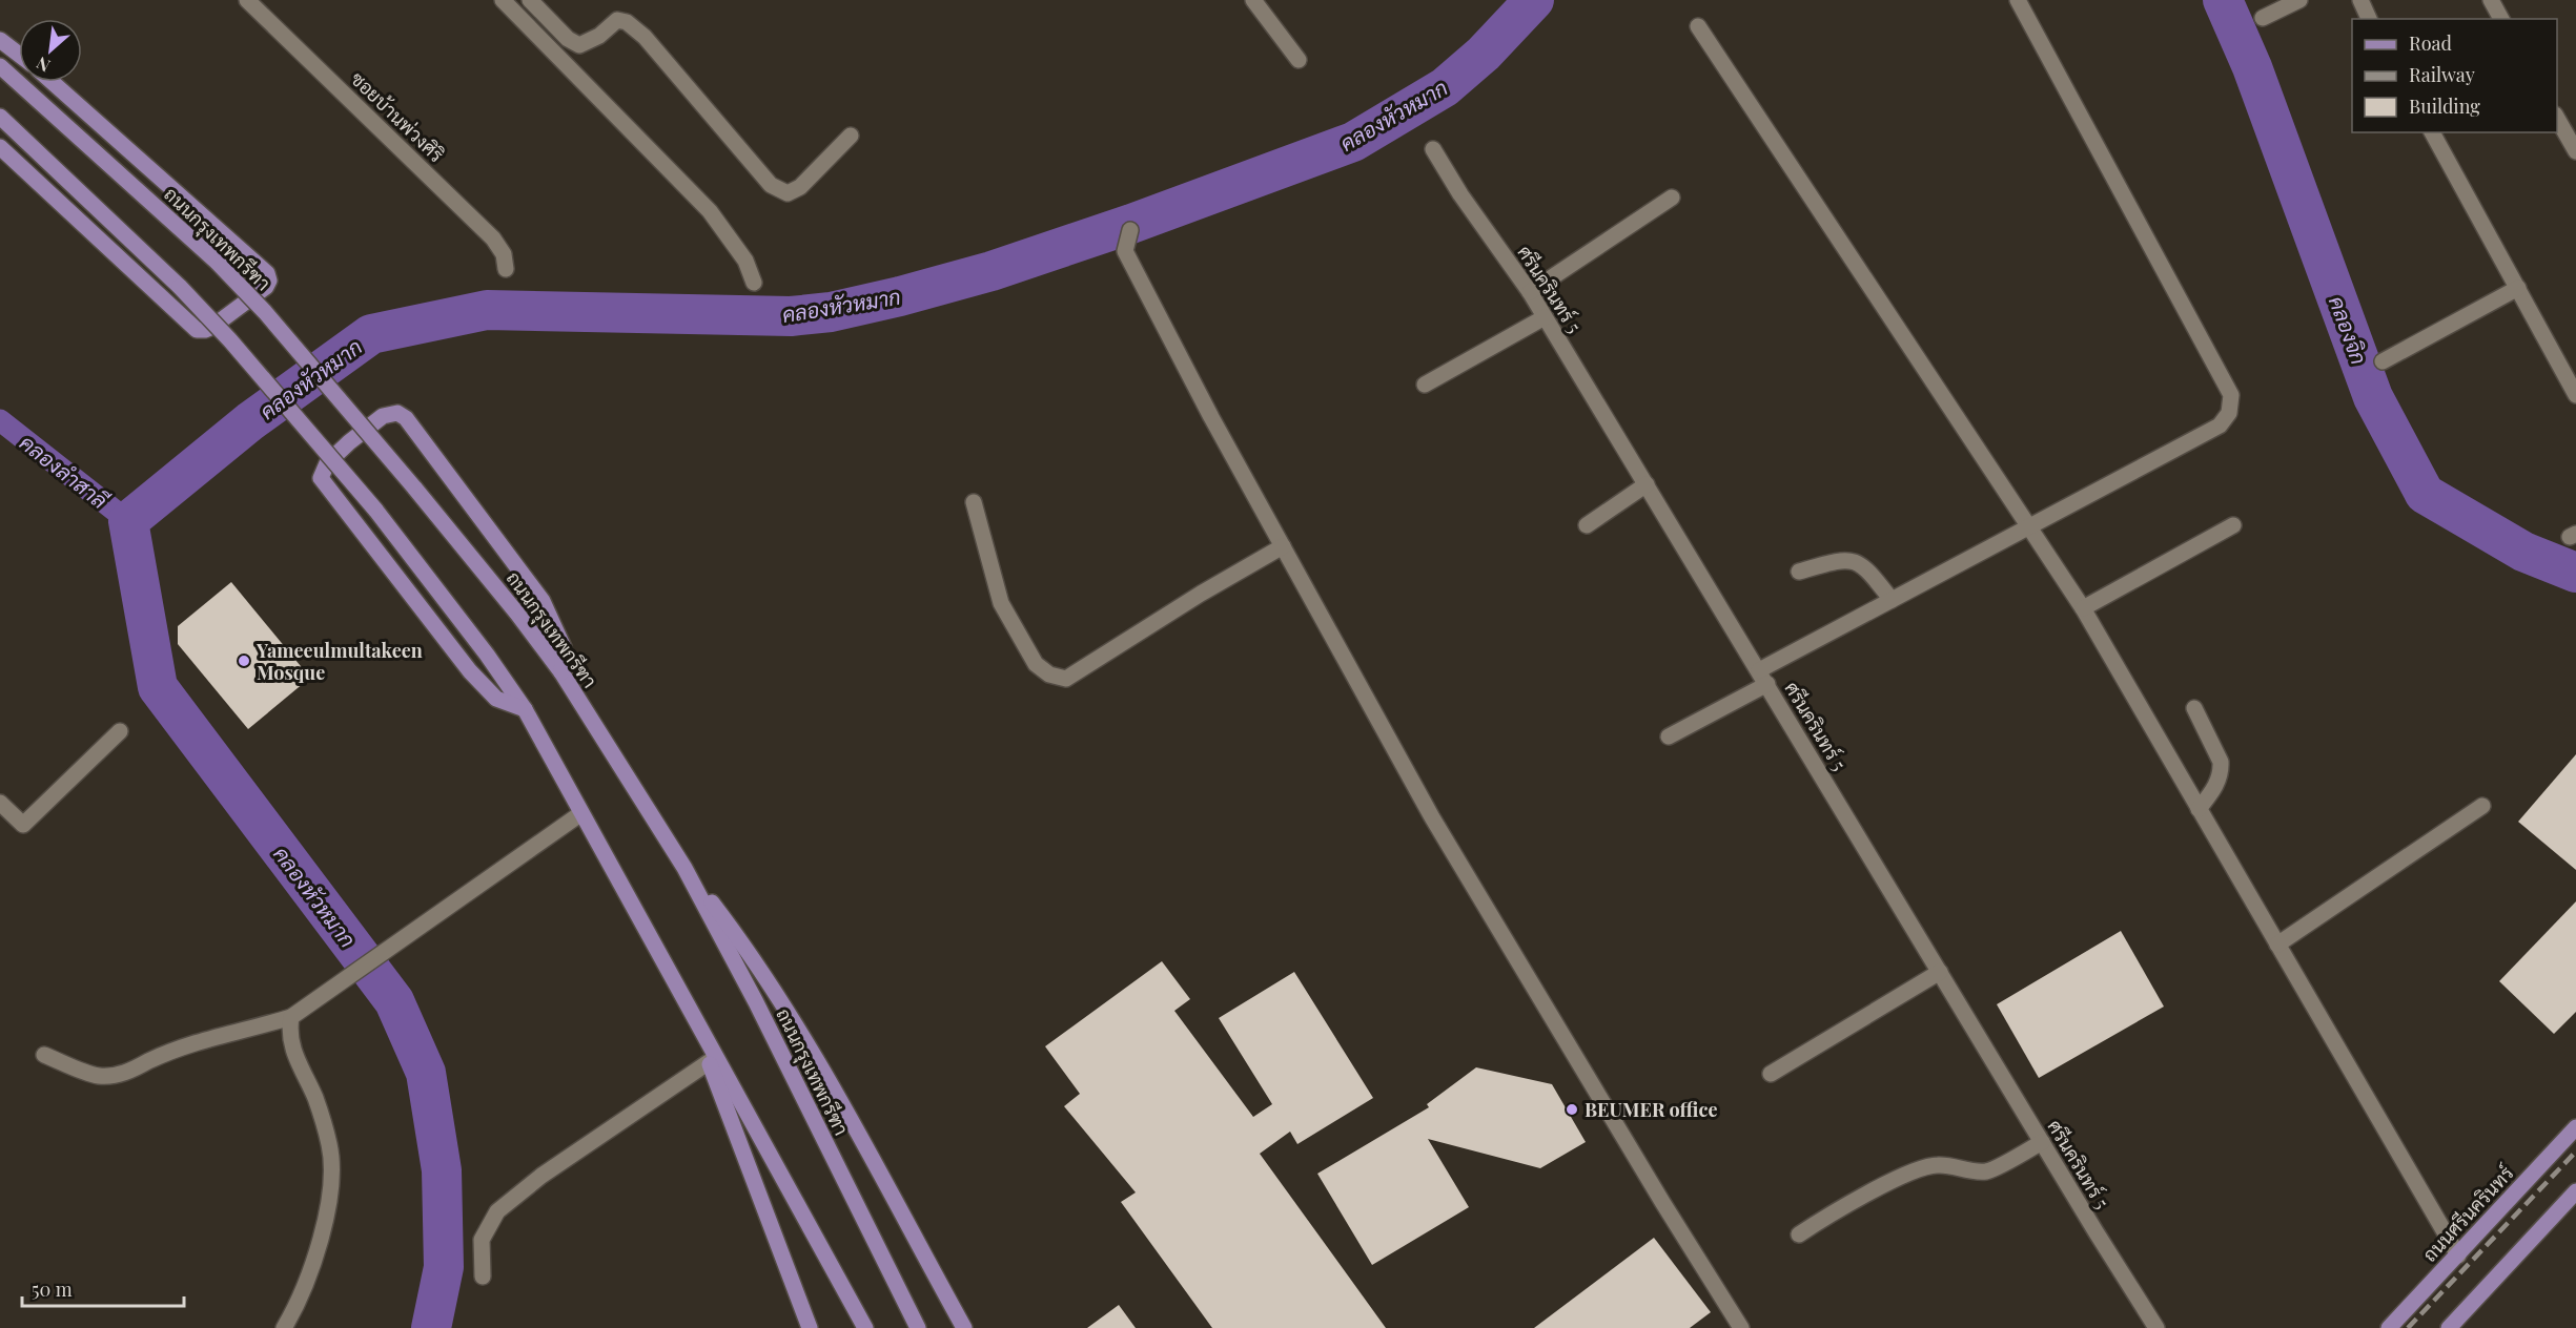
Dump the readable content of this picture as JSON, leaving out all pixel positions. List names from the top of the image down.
{
  "streets": {
    "main road": ["ถนนกรุงเทพกรีฑา", "ถนนศรีนครินทร์"],
    "street": ["ซอยบ้านพ่วงศิริ", "ศรีนครินทร์ 5"]
  },
  "water": ["คลองหัวหมาก", "คลองจิก", "คลองลำสาลี"],
  "places": ["Yameeulmultakeen Mosque", "BEUMER office"],
  "legend": ["Road", "Railway", "Building"],
  "scale_bar": "50 m",
  "north": "bottom left"
}
